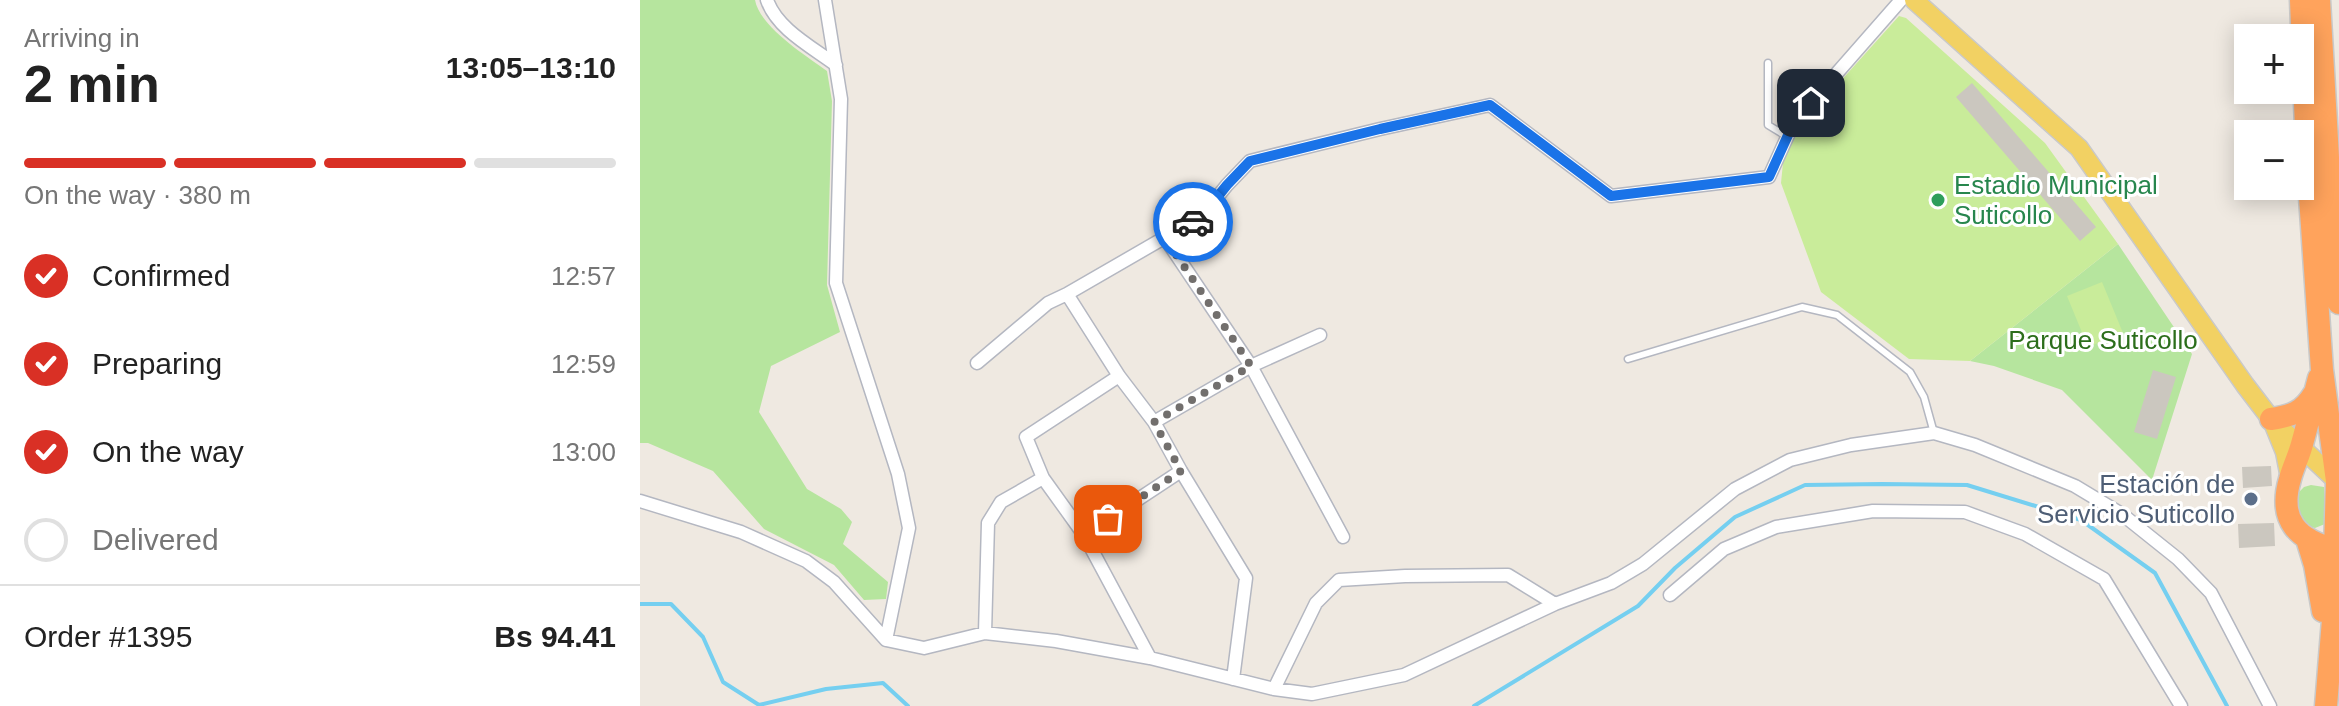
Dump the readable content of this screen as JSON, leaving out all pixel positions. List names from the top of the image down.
{
  "parks": ["Parque Suticollo"],
  "places": ["Estadio Municipal Suticollo", "Estación de Servicio Suticollo"],
  "page": {
    "heading": ["2 min", "Arriving in", "13:05–13:10"],
    "panel": ["Order #1395", "Bs 94.41"],
    "map_buttons": ["+", "−"],
    "bar": "On the way · 380 m",
    "list": [
      ["Confirmed", "12:57"],
      ["Preparing", "12:59"],
      ["On the way", "13:00"],
      "Delivered"
    ]
  }
}
